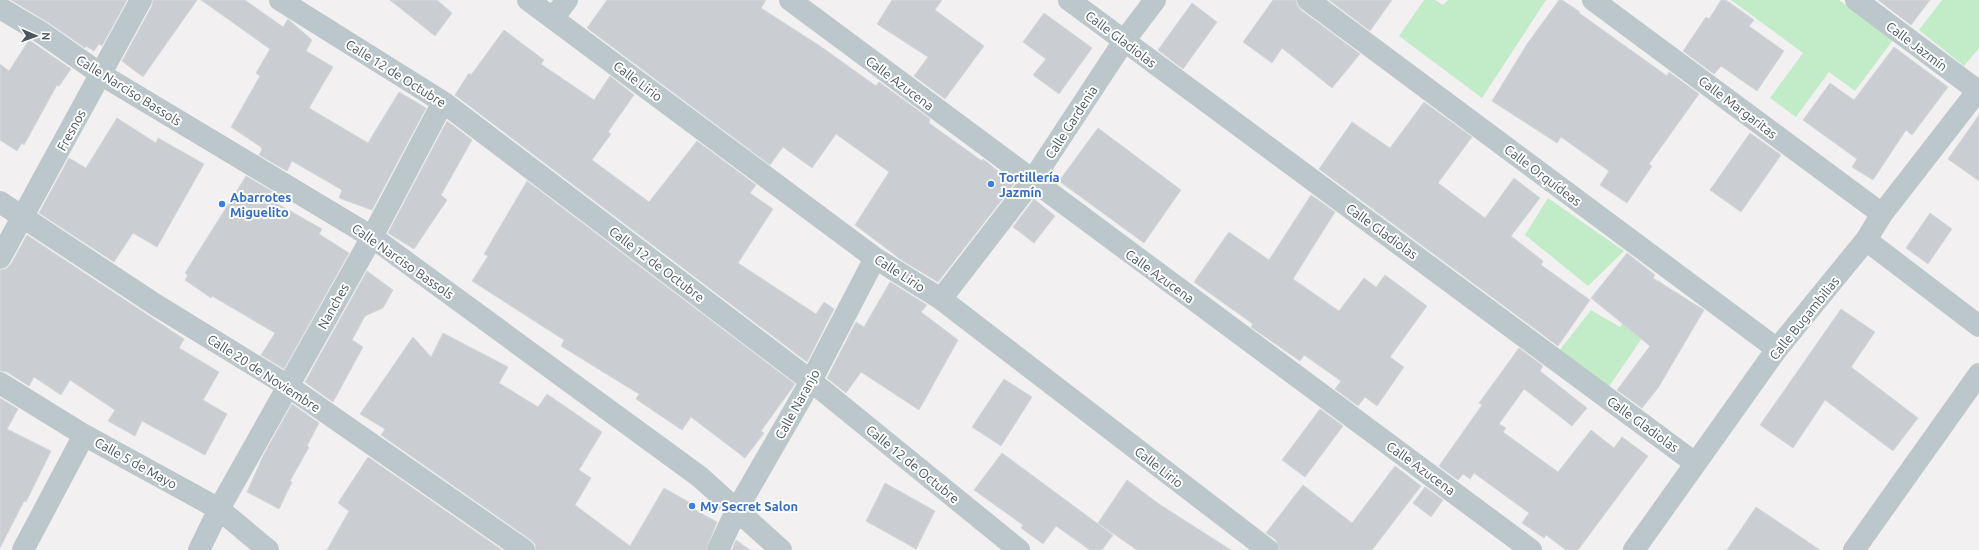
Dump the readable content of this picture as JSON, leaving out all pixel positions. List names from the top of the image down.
{
  "streets": {
    "street": [
      "Calle Gladiolas",
      "Calle Jazmín",
      "Calle 12 de Octubre",
      "Calle Lirio",
      "Calle Azucena",
      "Calle Narciso Bassols",
      "Calle Margaritas",
      "Calle Gardenia",
      "Fresnos",
      "Calle Orquídeas",
      "Nanches",
      "Calle Bugambilias",
      "Calle 20 de Noviembre",
      "Calle Naranjo",
      "Calle 5 de Mayo"
    ]
  },
  "crossings": [
    ["Calle Gladiolas", "Calle Gardenia"],
    ["Calle Gladiolas", "Calle Bugambilias"],
    ["Calle Jazmín", "Calle Bugambilias"],
    ["Calle 12 de Octubre", "Nanches"],
    ["Calle 12 de Octubre", "Calle Naranjo"],
    ["Calle Lirio", "Calle Gardenia"],
    ["Calle Lirio", "Calle Naranjo"],
    ["Calle Azucena", "Calle Gardenia"],
    ["Calle Narciso Bassols", "Fresnos"],
    ["Calle Narciso Bassols", "Nanches"],
    ["Calle Narciso Bassols", "Calle Naranjo"],
    ["Calle Margaritas", "Calle Bugambilias"],
    ["Fresnos", "Calle 20 de Noviembre"],
    ["Calle Orquídeas", "Calle Bugambilias"],
    ["Nanches", "Calle 20 de Noviembre"],
    ["Nanches", "Calle 5 de Mayo"]
  ],
  "places": ["Tortillería Jazmín", "Abarrotes Miguelito", "My Secret Salon"],
  "north": "right"
}
